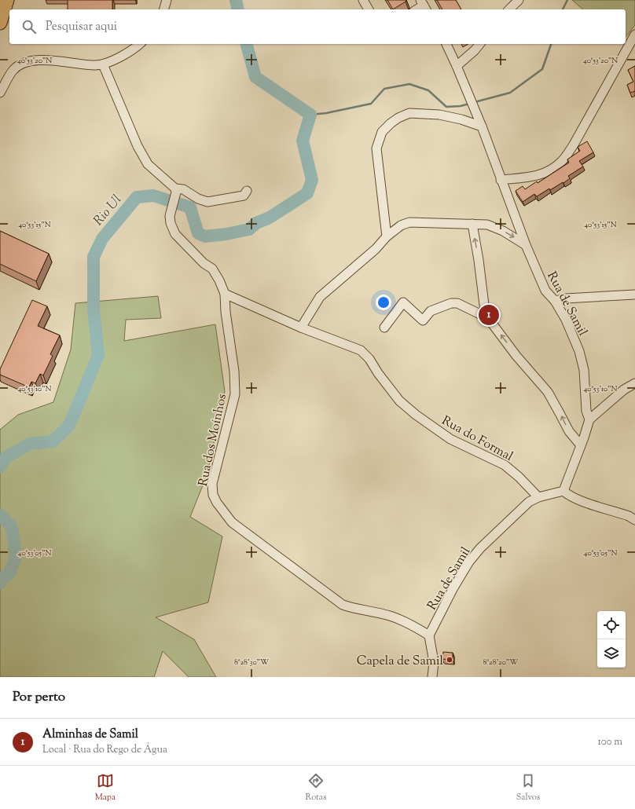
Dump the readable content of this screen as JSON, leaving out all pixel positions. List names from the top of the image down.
{
  "streets": {
    "street": ["Rua de Samil", "Rua do Formal", "Rua dos Moínhos"]
  },
  "crossings": [
    ["Rua de Samil", "Rua do Formal"],
    ["Rua de Samil", "Rua dos Moínhos"],
    ["Rua do Formal", "Rua dos Moínhos"]
  ],
  "water": ["Rio Ul"],
  "places": ["Capela de Samil"],
  "page": {
    "search": "Pesquisar aqui",
    "pins": "1",
    "heading": "Por perto",
    "list": [
      {
        "mark": "1",
        "name": "Alminhas de Samil",
        "note": "Local · Rua do Rego de Água",
        "value": "100 m"
      }
    ],
    "nav": ["Mapa", "Rotas", "Salvos"]
  },
  "coordinates": [
    "40°53'20\"N",
    "40°53'15\"N",
    "40°53'10\"N",
    "40°53'05\"N",
    "8°28'30\"W",
    "8°28'20\"W"
  ]
}
